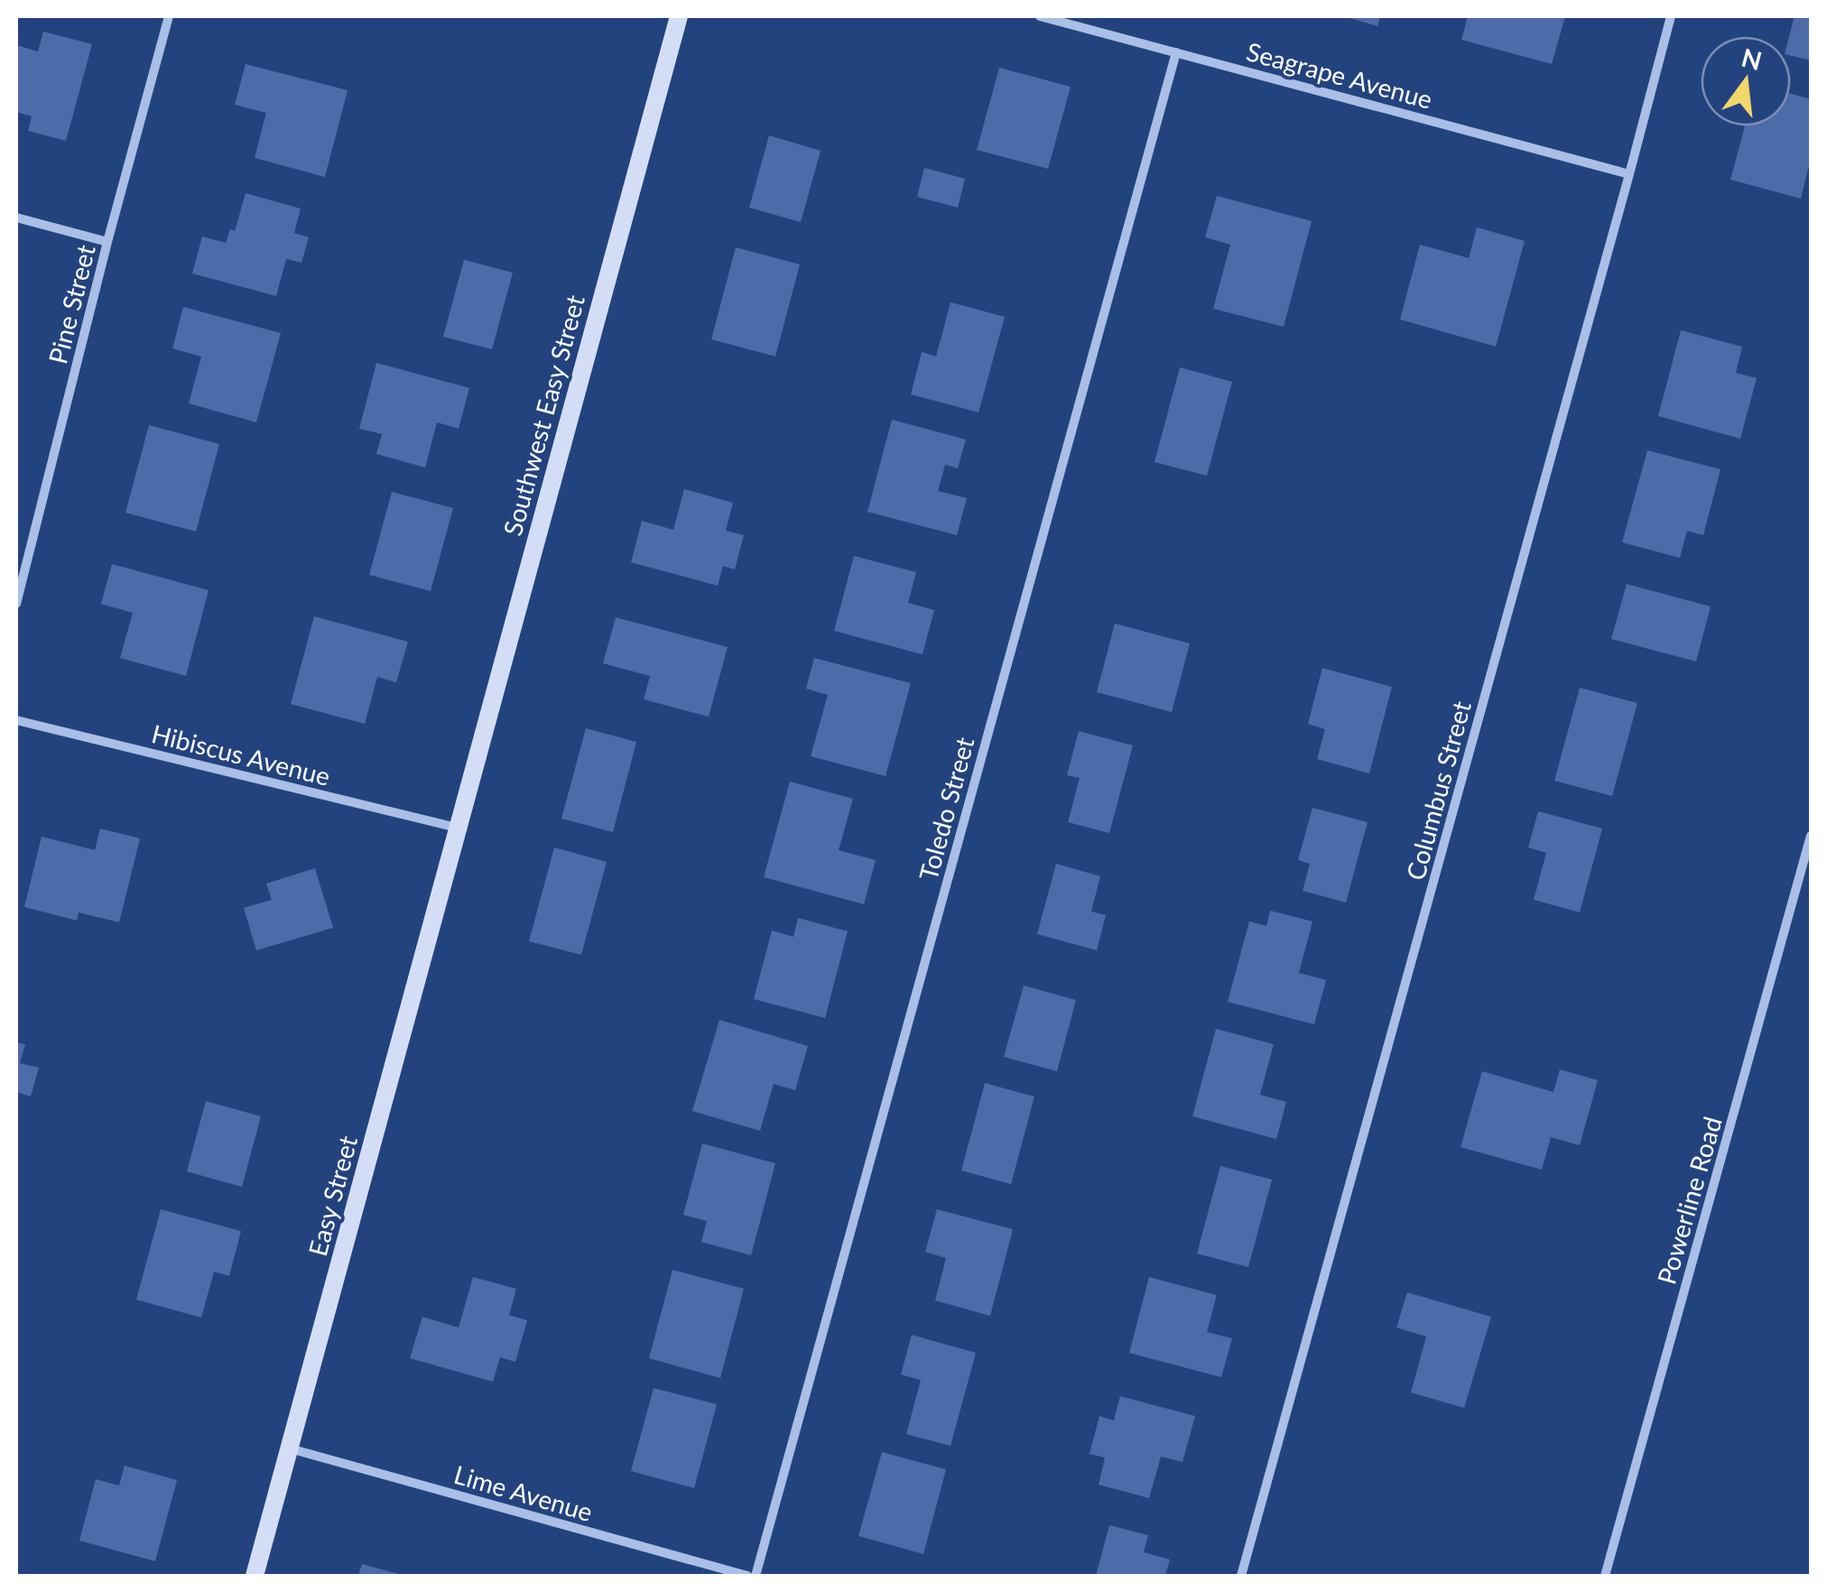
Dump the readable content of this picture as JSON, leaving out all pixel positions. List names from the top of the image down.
{
  "streets": {
    "street": [
      "Seagrape Avenue",
      "Pine Street",
      "Southwest Easy Street",
      "Hibiscus Avenue",
      "Columbus Street",
      "Toledo Street",
      "Easy Street",
      "Powerline Road",
      "Lime Avenue"
    ]
  },
  "crossings": [
    ["Seagrape Avenue", "Columbus Street"],
    ["Seagrape Avenue", "Toledo Street"],
    ["Southwest Easy Street", "Hibiscus Avenue"],
    ["Southwest Easy Street", "Easy Street"],
    ["Hibiscus Avenue", "Easy Street"],
    ["Easy Street", "Lime Avenue"]
  ],
  "north": "top"
}
